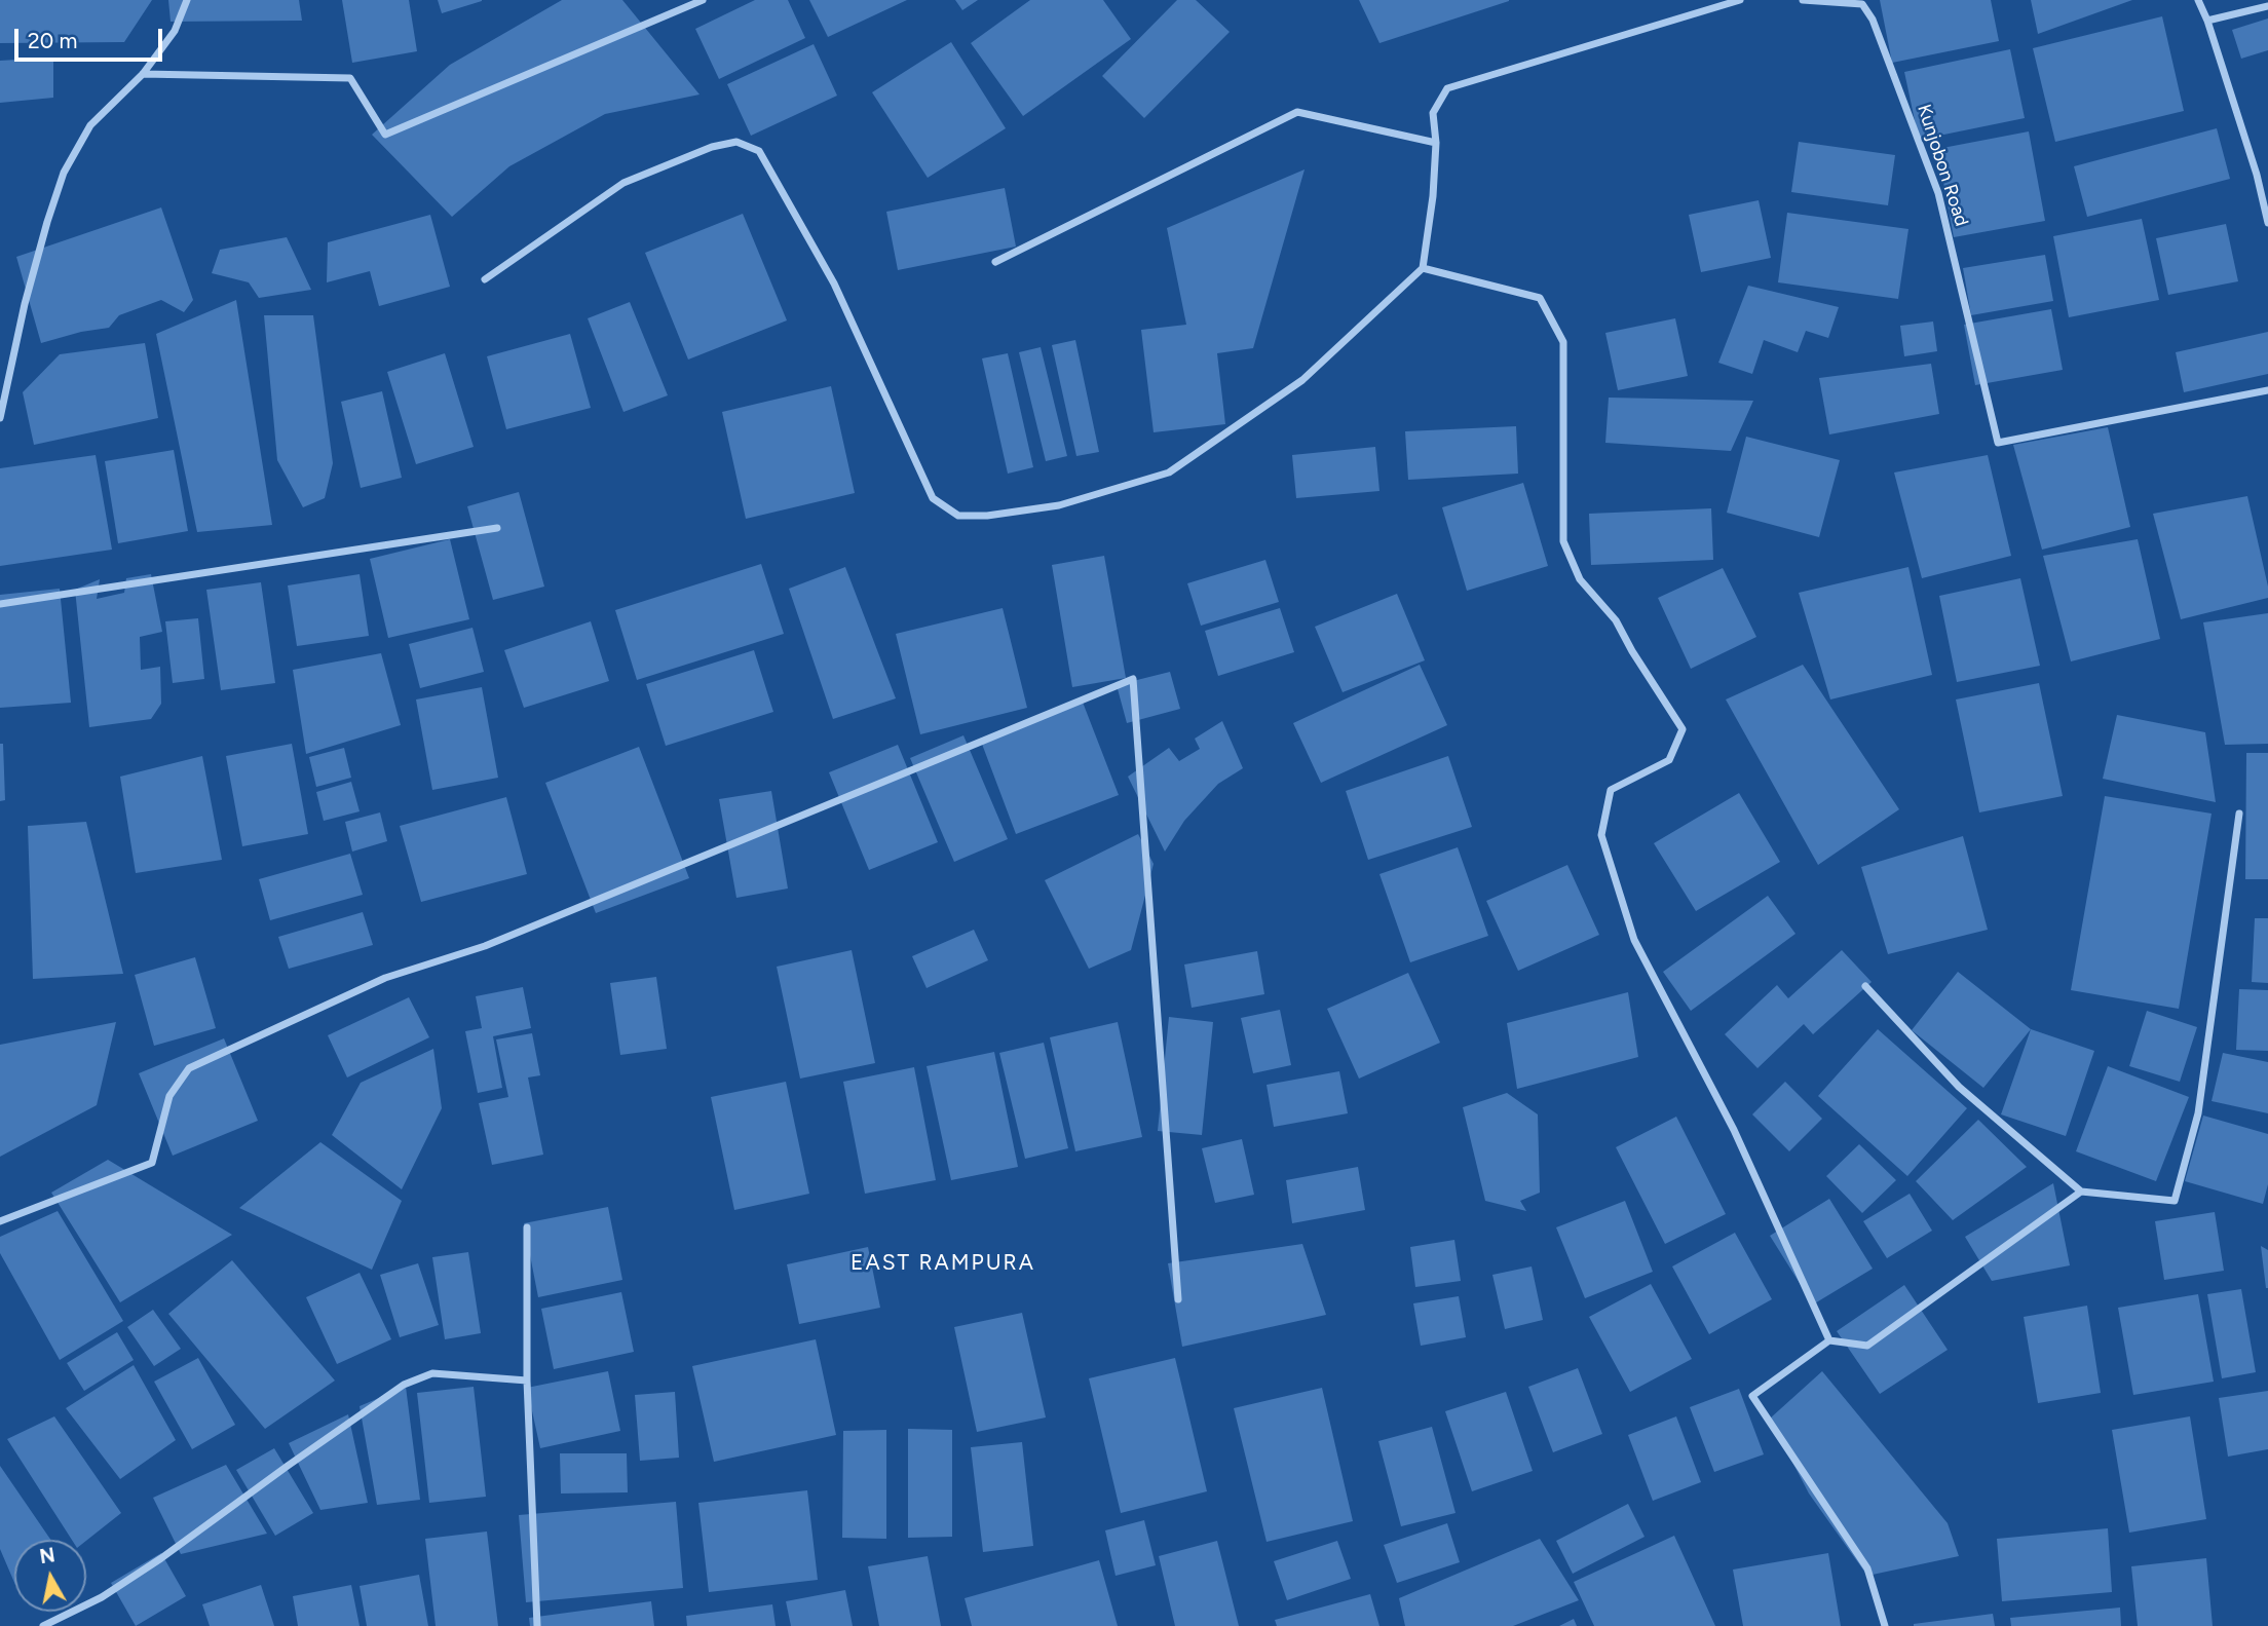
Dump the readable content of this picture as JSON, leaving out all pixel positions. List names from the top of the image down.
{
  "streets": {
    "street": ["Kunjobon Road"]
  },
  "districts": ["EAST RAMPURA"],
  "scale_bar": "20 m",
  "north": "top"
}
